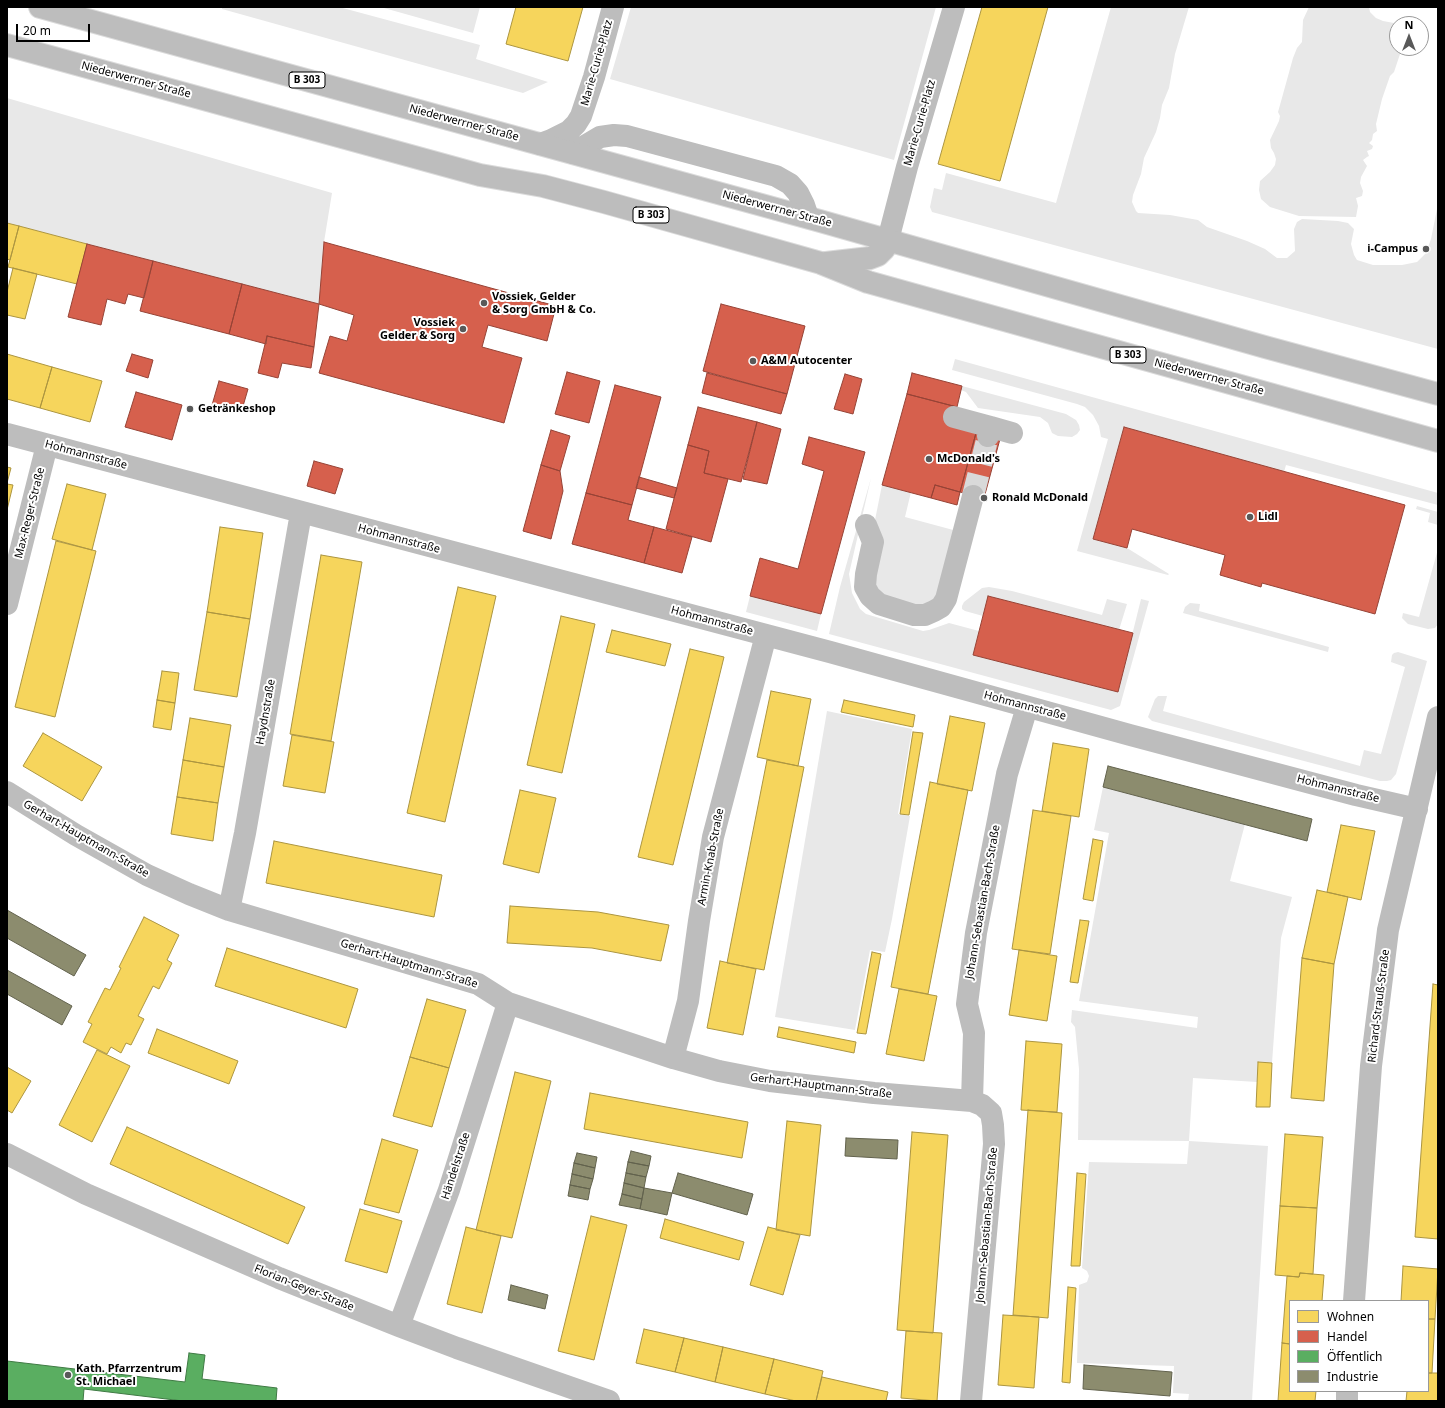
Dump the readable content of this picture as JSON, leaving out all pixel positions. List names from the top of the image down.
{
  "streets": {
    "street": [
      "Marie-Curie-Platz",
      "Niederwerrner Straße",
      "B 303",
      "Hohmannstraße",
      "Max-Reger-Straße",
      "Haydnstraße",
      "Gerhart-Hauptmann-Straße",
      "Armin-Knab-Straße",
      "Johann-Sebastian-Bach-Straße",
      "Richard-Strauß-Straße",
      "Händelstraße",
      "Florian-Geyer-Straße"
    ]
  },
  "crossings": [
    ["Marie-Curie-Platz", "Niederwerrner Straße"],
    ["Hohmannstraße", "Max-Reger-Straße"],
    ["Hohmannstraße", "Haydnstraße"],
    ["Hohmannstraße", "Armin-Knab-Straße"],
    ["Hohmannstraße", "Johann-Sebastian-Bach-Straße"],
    ["Hohmannstraße", "Richard-Strauß-Straße"],
    ["Haydnstraße", "Gerhart-Hauptmann-Straße"],
    ["Gerhart-Hauptmann-Straße", "Armin-Knab-Straße"],
    ["Gerhart-Hauptmann-Straße", "Johann-Sebastian-Bach-Straße"],
    ["Gerhart-Hauptmann-Straße", "Händelstraße"],
    ["Händelstraße", "Florian-Geyer-Straße"]
  ],
  "places": [
    "i-Campus",
    "Vossiek, Gelder & Sorg GmbH & Co.",
    "Vossiek Gelder & Sorg",
    "A&M Autocenter",
    "Getränkeshop",
    "McDonald's",
    "Ronald McDonald",
    "Lidl",
    "Kath. Pfarrzentrum St. Michael"
  ],
  "legend": [
    "Wohnen",
    "Handel",
    "Öffentlich",
    "Industrie"
  ],
  "scale_bar": "20 m",
  "north": "top"
}
